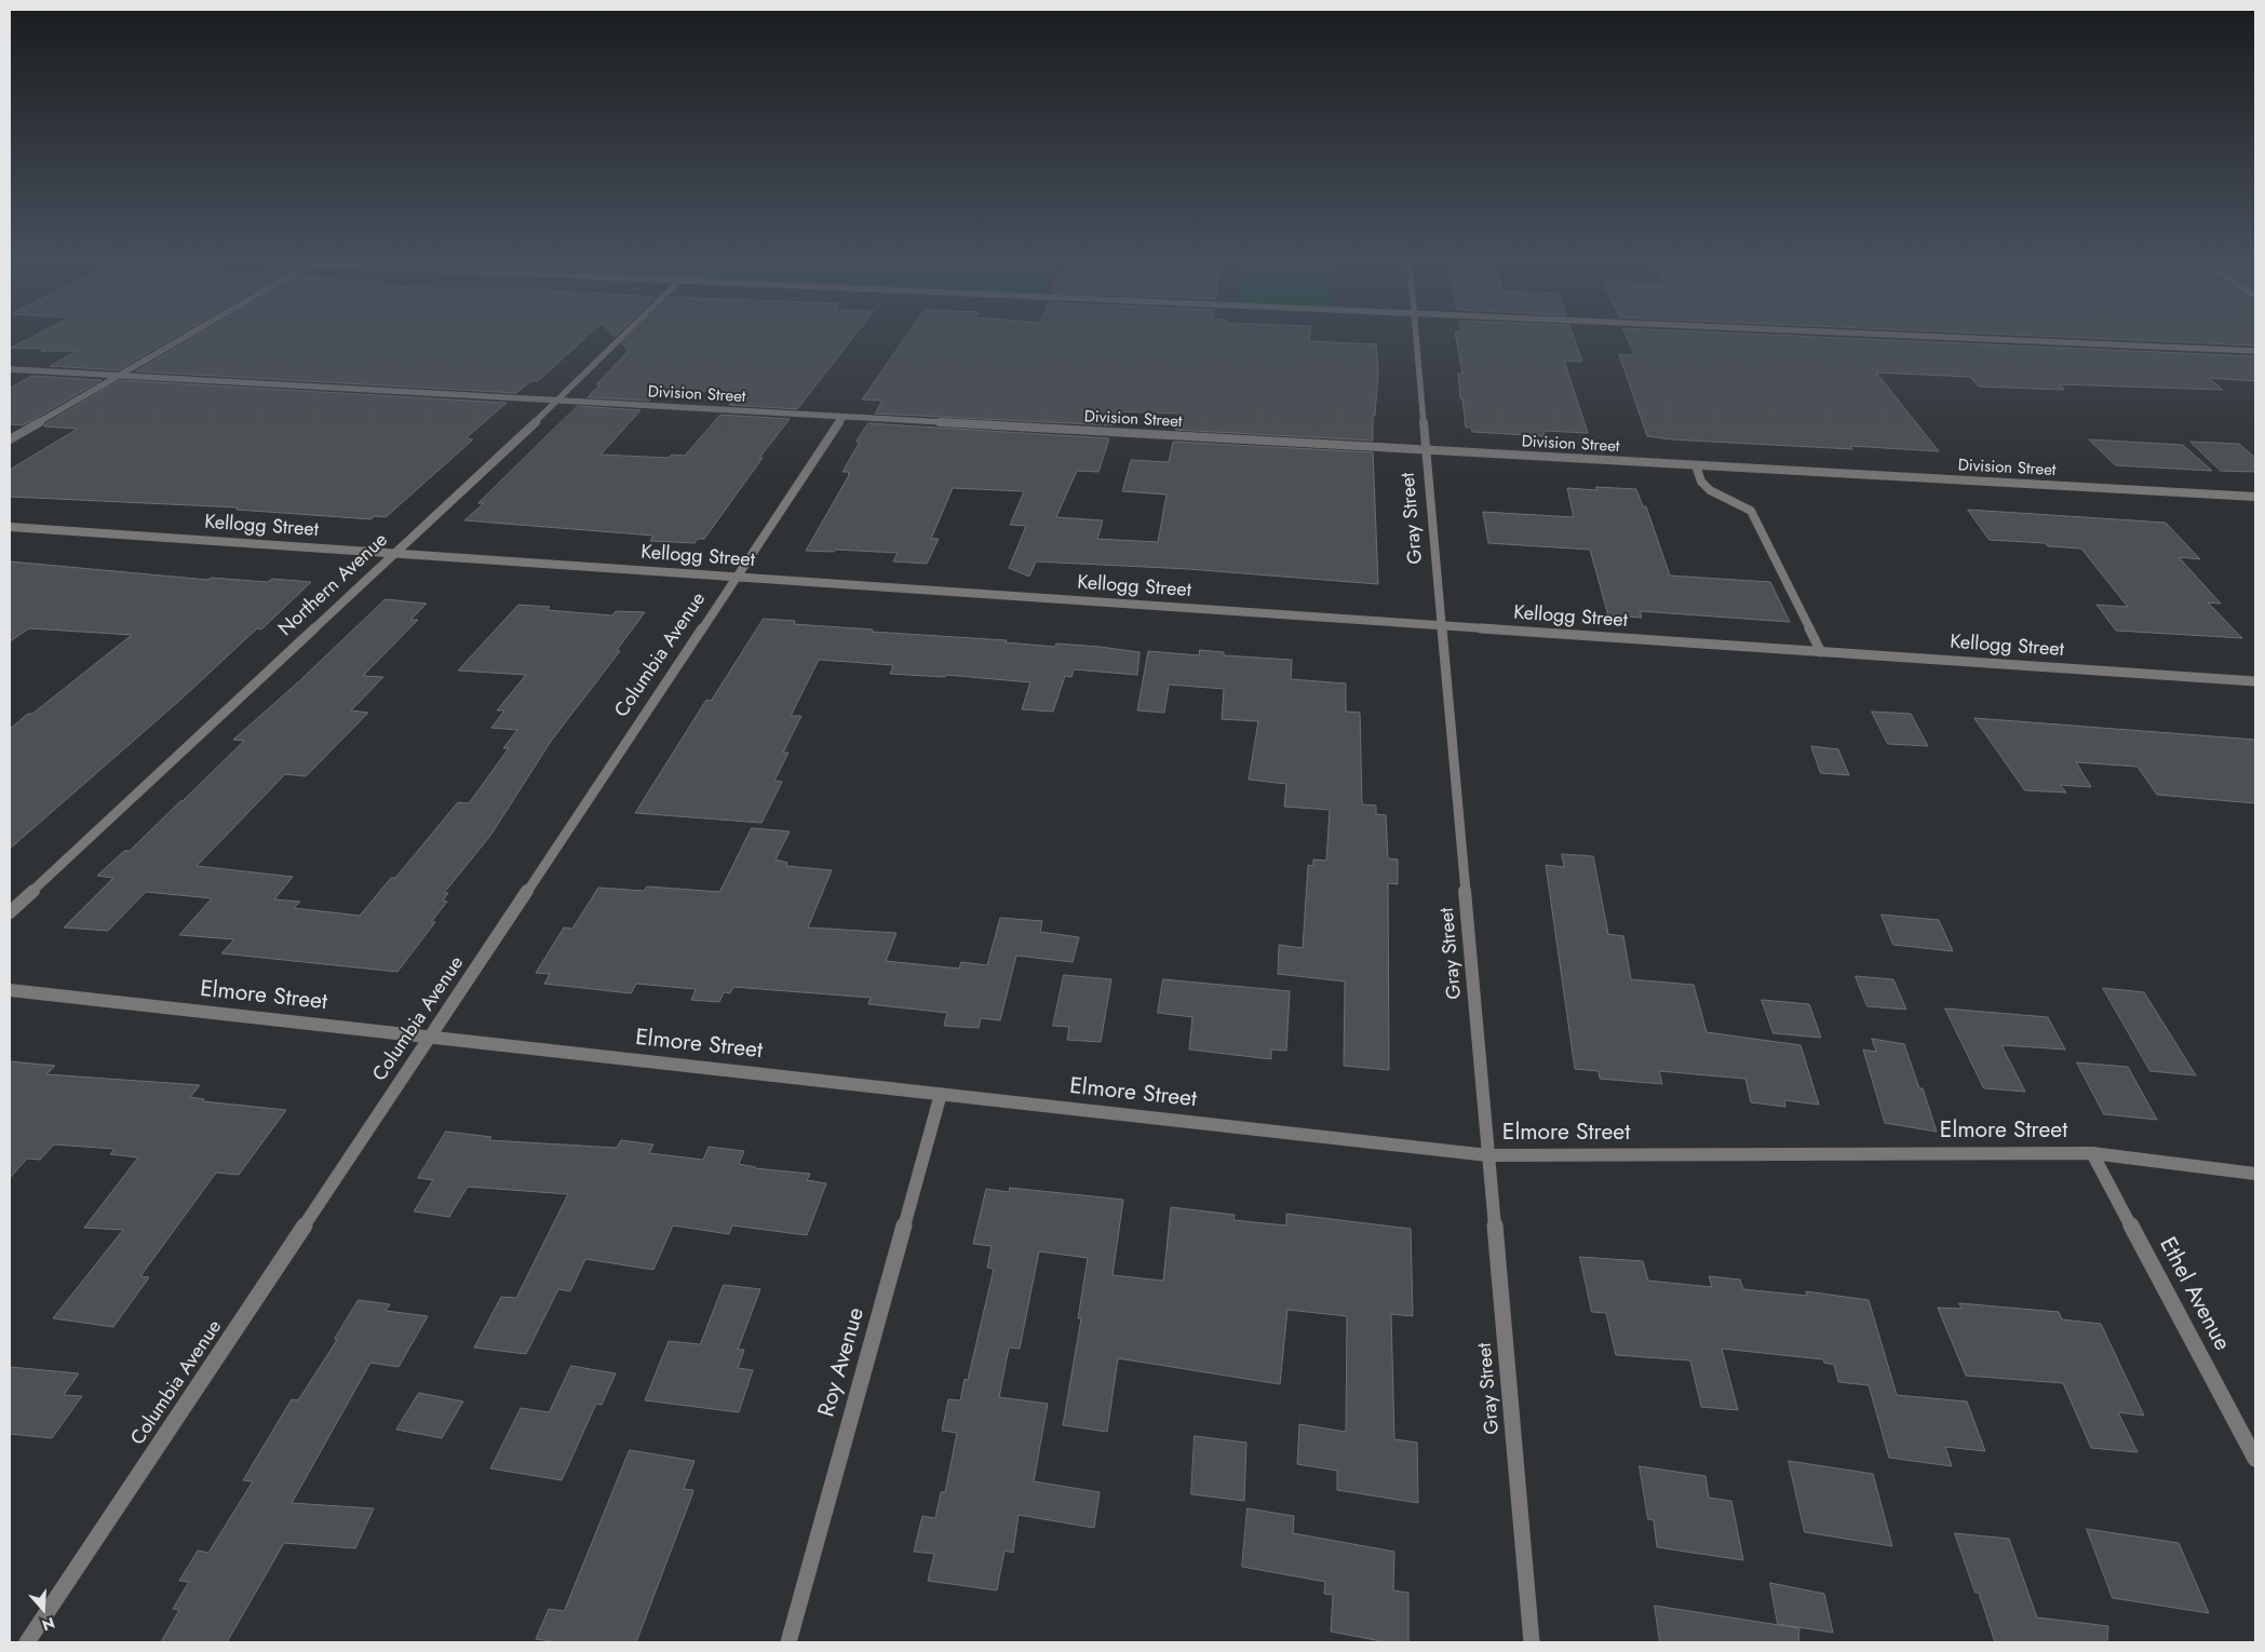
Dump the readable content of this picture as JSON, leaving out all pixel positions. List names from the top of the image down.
{
  "streets": {
    "street": [
      "Division Street",
      "Gray Street",
      "Kellogg Street",
      "Northern Avenue",
      "Columbia Avenue",
      "Elmore Street",
      "Ethel Avenue",
      "Roy Avenue"
    ]
  },
  "crossings": [
    ["Division Street", "Gray Street"],
    ["Division Street", "Northern Avenue"],
    ["Division Street", "Columbia Avenue"],
    ["Gray Street", "Kellogg Street"],
    ["Gray Street", "Elmore Street"],
    ["Kellogg Street", "Northern Avenue"],
    ["Kellogg Street", "Columbia Avenue"],
    ["Columbia Avenue", "Elmore Street"],
    ["Elmore Street", "Ethel Avenue"],
    ["Elmore Street", "Roy Avenue"]
  ],
  "north": "bottom"
}
